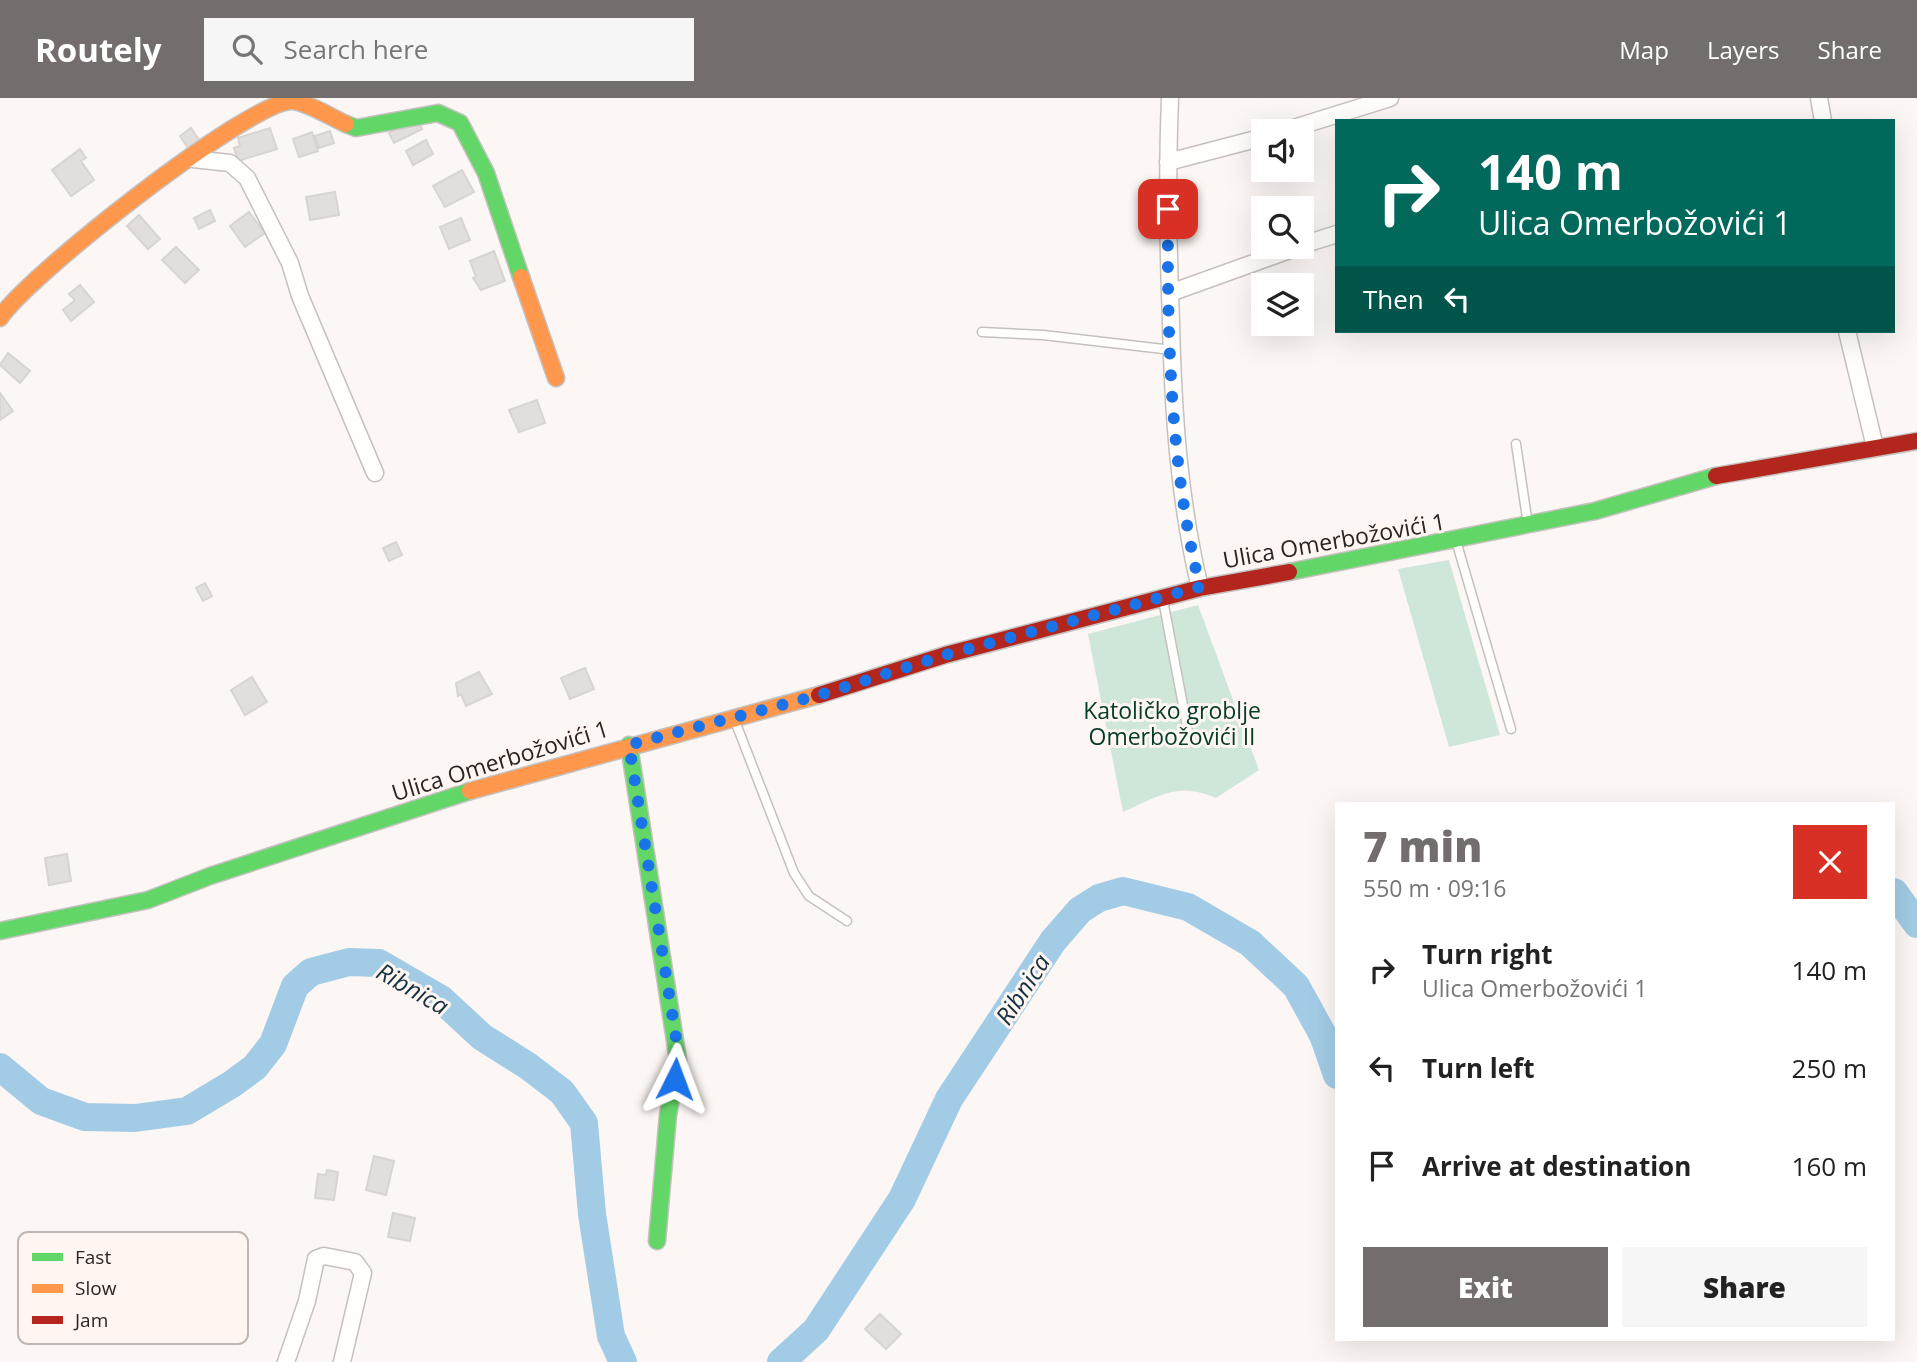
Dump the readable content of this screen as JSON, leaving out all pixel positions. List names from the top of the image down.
{
  "streets": {
    "street": ["Ulica Omerbožovići 1"]
  },
  "water": ["Ribnica"],
  "parks": ["Katoličko groblje Omerbožovići II"],
  "legend": ["Fast", "Slow", "Jam"],
  "page": {
    "header": "Routely",
    "search": "Search here",
    "nav": ["Map", "Layers", "Share"],
    "turn": ["140 m", "Ulica Omerbožovići 1"],
    "then": "Then",
    "heading": ["7 min", "550 m · 09:16"],
    "list": [
      {
        "name": "Turn right",
        "note": "Ulica Omerbožovići 1",
        "value": "140 m"
      },
      {
        "name": "Turn left",
        "value": "250 m"
      },
      {
        "name": "Arrive at destination",
        "value": "160 m"
      }
    ],
    "buttons": ["Exit", "Share"]
  }
}
